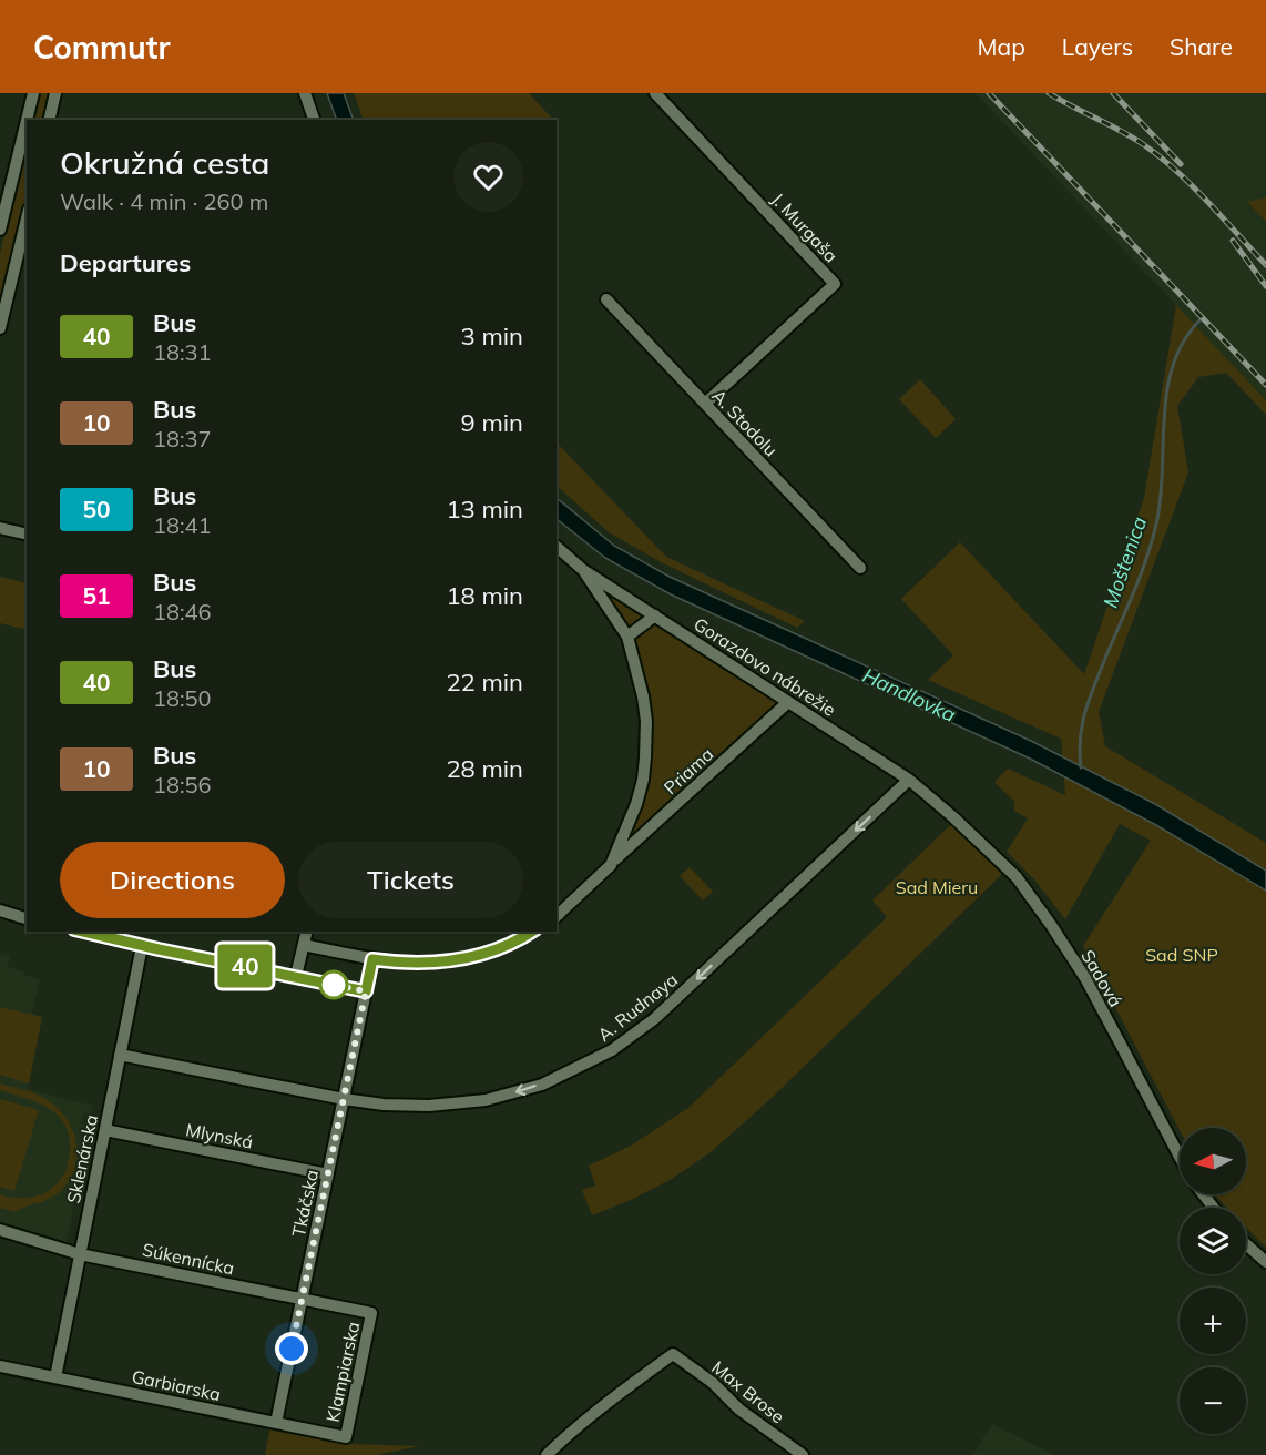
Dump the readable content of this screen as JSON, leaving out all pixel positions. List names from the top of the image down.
{
  "streets": {
    "street": [
      "J. Murgaša",
      "A. Stodolu",
      "Gorazdovo nábrežie",
      "Priama",
      "Sadová",
      "A. Rudnaya",
      "Mlynská",
      "Sklenárska",
      "Tkáčska",
      "Súkennícka",
      "Klampiarska",
      "Garbiarska",
      "Max Brose"
    ]
  },
  "crossings": [
    ["J. Murgaša", "A. Stodolu"],
    ["Gorazdovo nábrežie", "Priama"],
    ["Gorazdovo nábrežie", "Sadová"],
    ["Gorazdovo nábrežie", "A. Rudnaya"],
    ["A. Rudnaya", "Sklenárska"],
    ["A. Rudnaya", "Tkáčska"],
    ["Mlynská", "Sklenárska"],
    ["Mlynská", "Tkáčska"],
    ["Sklenárska", "Súkennícka"],
    ["Sklenárska", "Garbiarska"],
    ["Tkáčska", "Súkennícka"],
    ["Tkáčska", "Garbiarska"],
    ["Súkennícka", "Klampiarska"],
    ["Klampiarska", "Garbiarska"]
  ],
  "one_way": ["A. Rudnaya"],
  "water": ["Moštenica", "Handlovka"],
  "parks": ["Sad Mieru", "Sad SNP"],
  "lines": ["bus line 40"],
  "north": "left",
  "page": {
    "header": "Commutr",
    "nav": ["Map", "Layers", "Share"],
    "on_map": "40",
    "heading": [
      ["Okružná cesta", "Walk · 4 min · 260 m"],
      "Departures"
    ],
    "list": [
      {
        "mark": "40",
        "name": "Bus",
        "note": "18:31",
        "value": "3 min"
      },
      {
        "mark": "10",
        "name": "Bus",
        "note": "18:37",
        "value": "9 min"
      },
      {
        "mark": "50",
        "name": "Bus",
        "note": "18:41",
        "value": "13 min"
      },
      {
        "mark": "51",
        "name": "Bus",
        "note": "18:46",
        "value": "18 min"
      },
      {
        "mark": "40",
        "name": "Bus",
        "note": "18:50",
        "value": "22 min"
      },
      {
        "mark": "10",
        "name": "Bus",
        "note": "18:56",
        "value": "28 min"
      }
    ],
    "buttons": ["Directions", "Tickets"],
    "map_buttons": ["+", "−"]
  }
}
